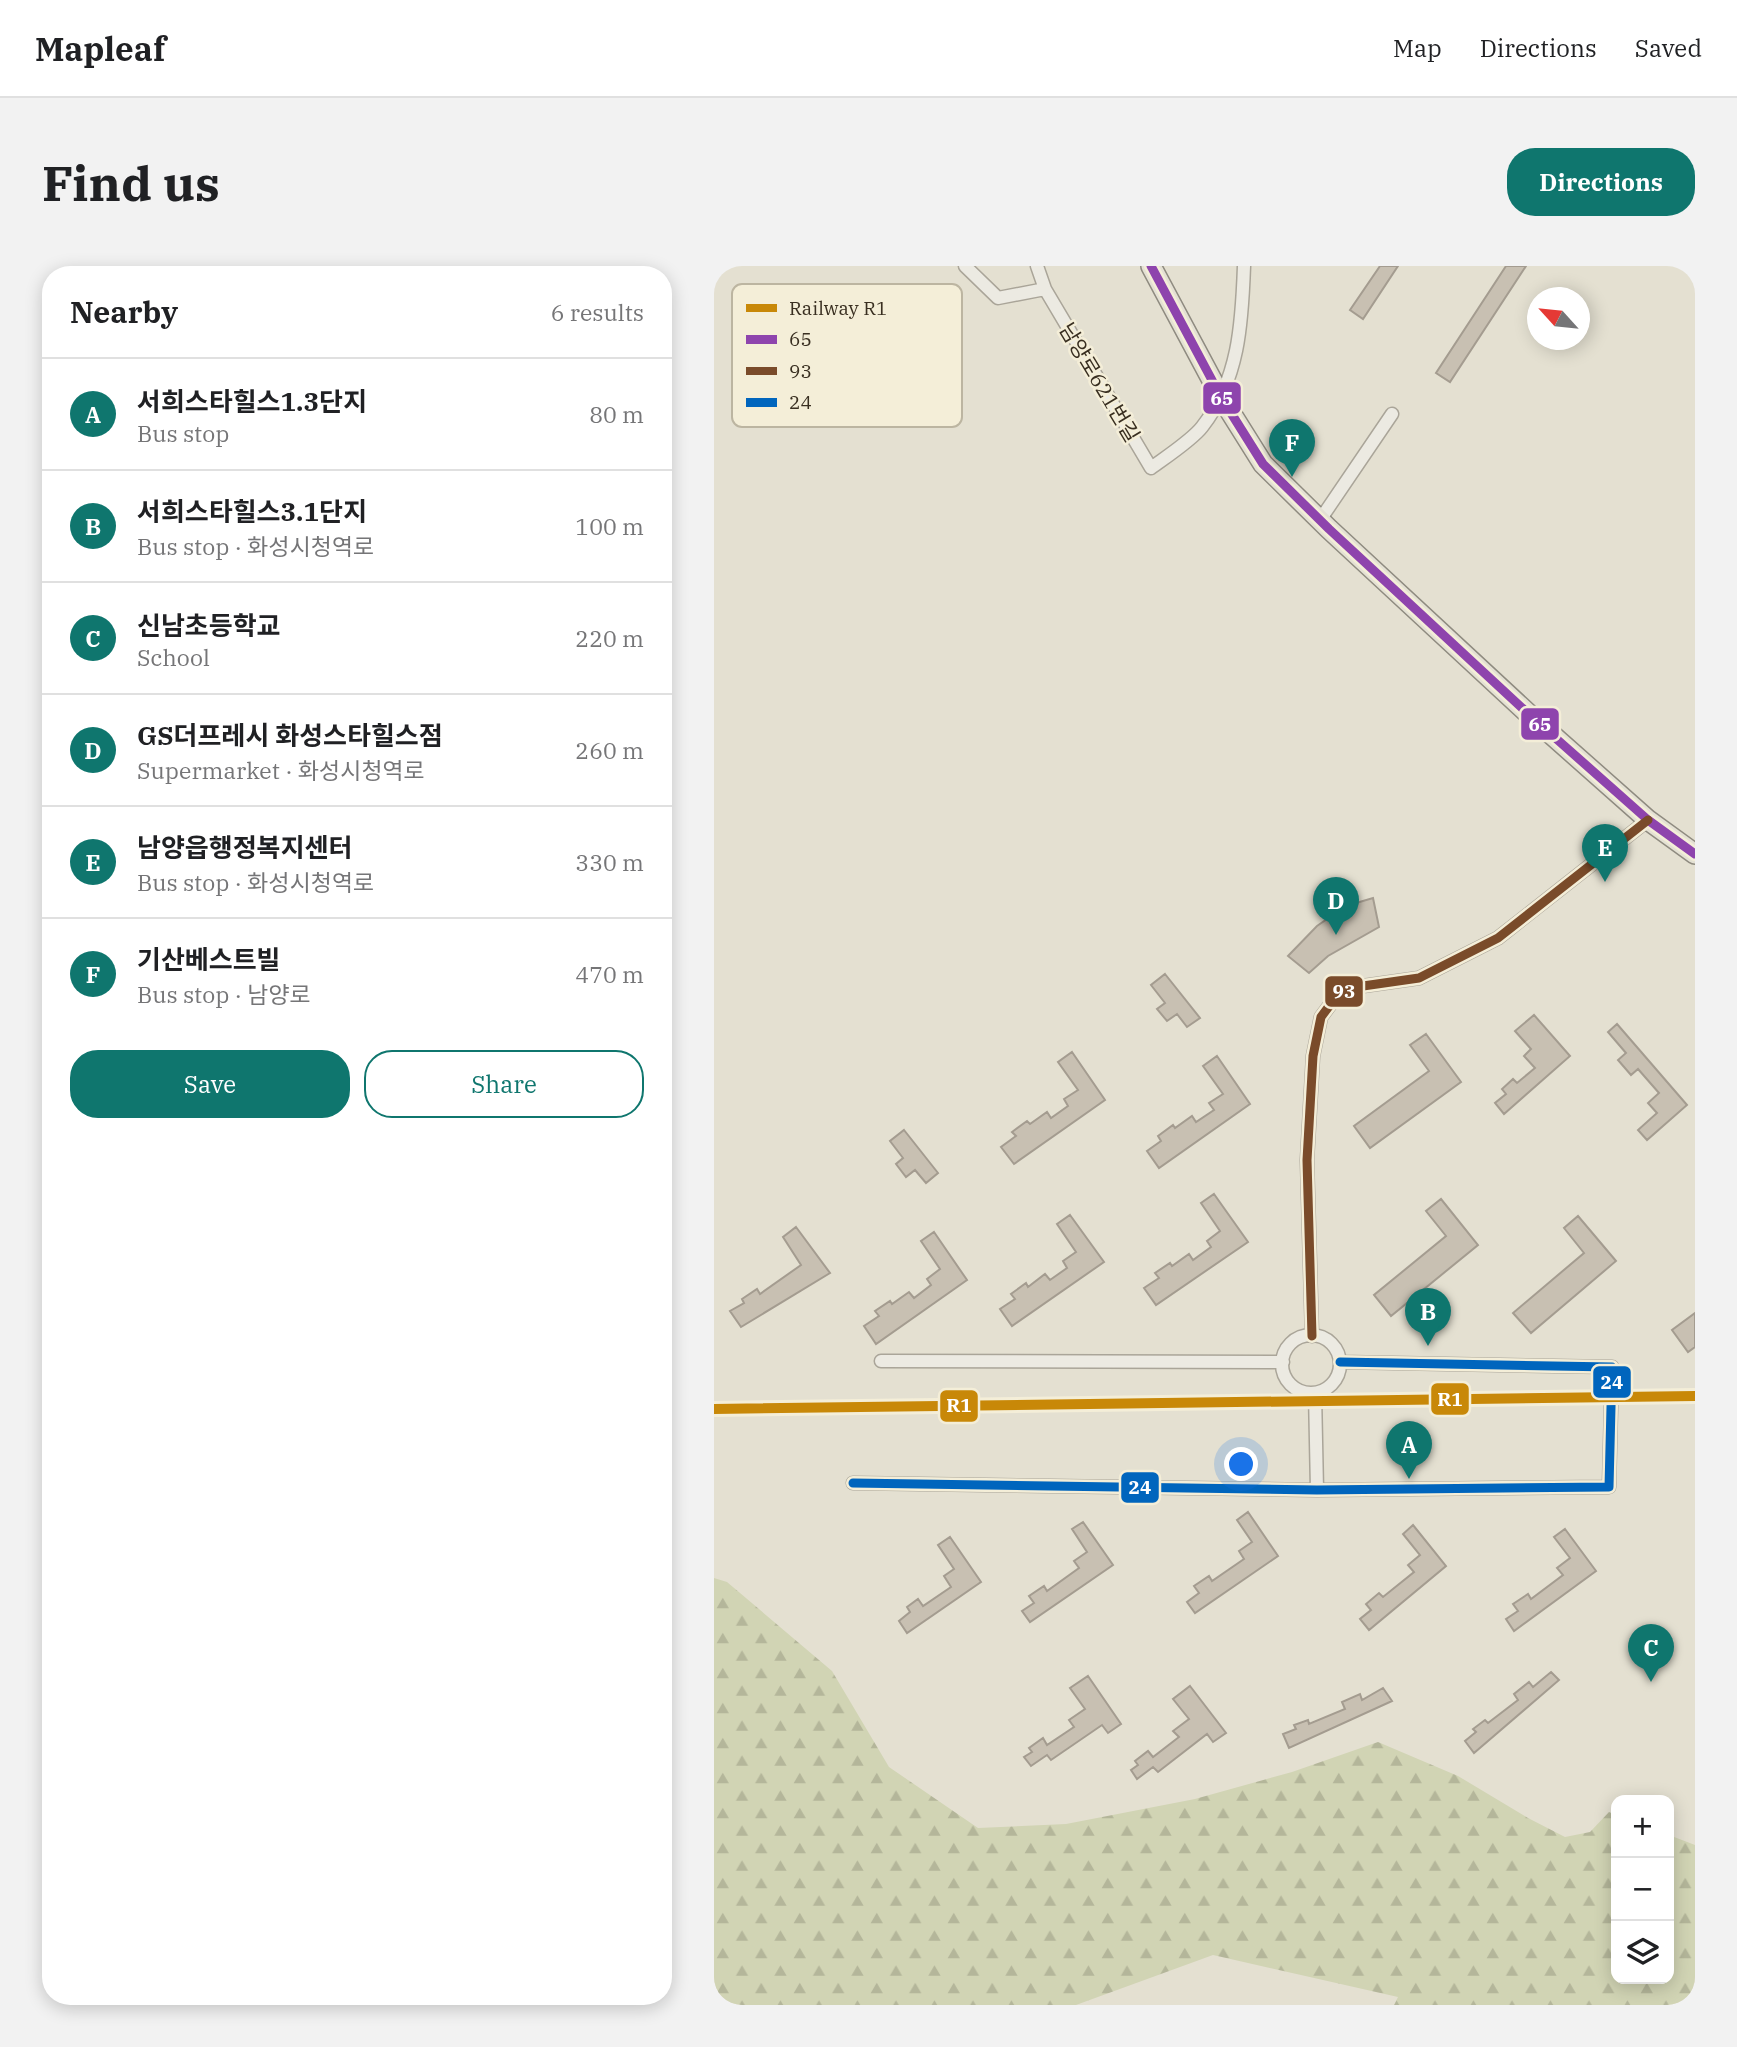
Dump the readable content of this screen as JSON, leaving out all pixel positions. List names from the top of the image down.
{
  "streets": {
    "street": ["남양로621번길"]
  },
  "lines": [
    "transit line 65",
    "transit line 93",
    "transit line 24",
    "rail line R1"
  ],
  "legend": [
    "Railway R1",
    "65",
    "93",
    "24"
  ],
  "north": "top left",
  "page": {
    "header": "Mapleaf",
    "nav": ["Map", "Directions", "Saved"],
    "buttons": [
      "Directions",
      ["Save", "Share"]
    ],
    "title": "Find us",
    "heading": ["Nearby", "6 results"],
    "list": [
      {
        "mark": "A",
        "name": "서희스타힐스1.3단지",
        "note": "Bus stop",
        "value": "80 m"
      },
      {
        "mark": "B",
        "name": "서희스타힐스3.1단지",
        "note": "Bus stop · 화성시청역로",
        "value": "100 m"
      },
      {
        "mark": "C",
        "name": "신남초등학교",
        "note": "School",
        "value": "220 m"
      },
      {
        "mark": "D",
        "name": "GS더프레시 화성스타힐스점",
        "note": "Supermarket · 화성시청역로",
        "value": "260 m"
      },
      {
        "mark": "E",
        "name": "남양읍행정복지센터",
        "note": "Bus stop · 화성시청역로",
        "value": "330 m"
      },
      {
        "mark": "F",
        "name": "기산베스트빌",
        "note": "Bus stop · 남양로",
        "value": "470 m"
      }
    ],
    "pins": [
      "F",
      "E",
      "D",
      "B",
      "A",
      "C"
    ],
    "map_buttons": ["+", "−"]
  }
}
